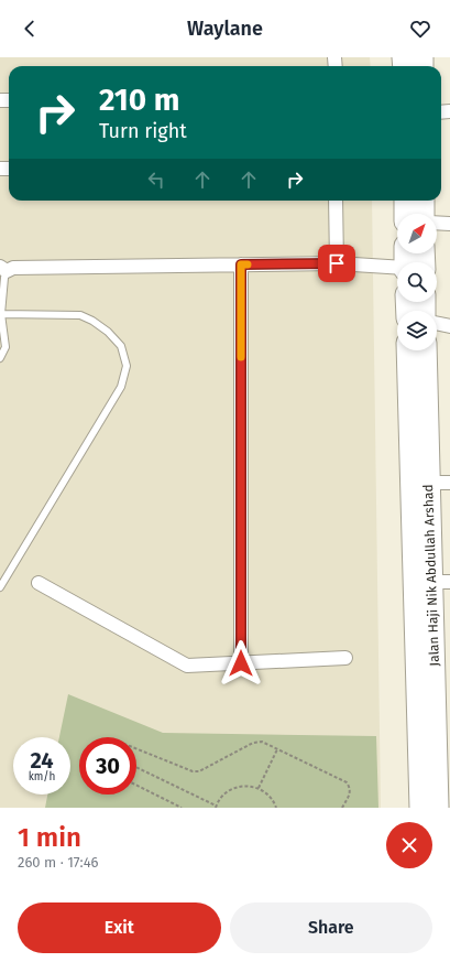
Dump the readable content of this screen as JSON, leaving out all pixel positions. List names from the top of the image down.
{
  "streets": {
    "main road": ["Jalan Haji Nik Abdullah Arshad"]
  },
  "north": "top right",
  "page": {
    "header": "Waylane",
    "turn": ["210 m", "Turn right"],
    "speed": "24 km/h",
    "limit": "30",
    "heading": ["1 min", "260 m · 17:46"],
    "buttons": ["Exit", "Share"]
  }
}
